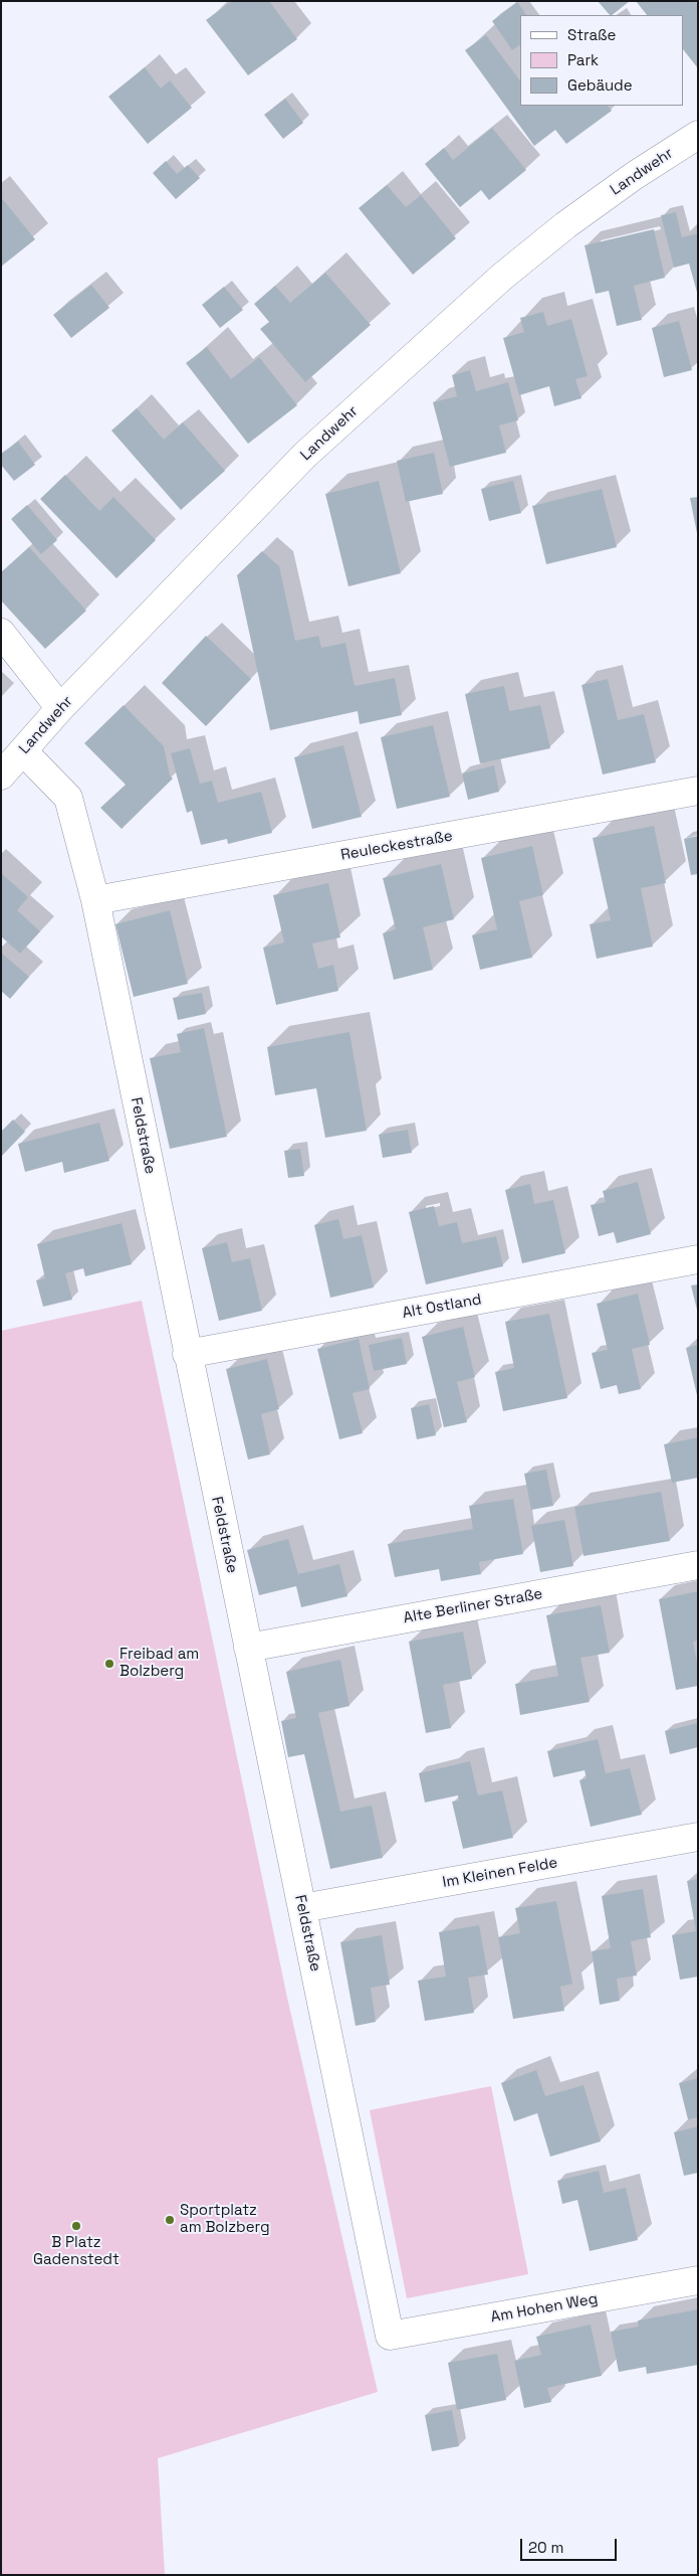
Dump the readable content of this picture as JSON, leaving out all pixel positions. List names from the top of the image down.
{
  "streets": {
    "street": [
      "Landwehr",
      "Reuleckestraße",
      "Feldstraße",
      "Alt Ostland",
      "Alte Berliner Straße",
      "Im Kleinen Felde",
      "Am Hohen Weg"
    ]
  },
  "crossings": [
    ["Landwehr", "Feldstraße"],
    ["Reuleckestraße", "Feldstraße"],
    ["Feldstraße", "Alt Ostland"],
    ["Feldstraße", "Alte Berliner Straße"],
    ["Feldstraße", "Im Kleinen Felde"],
    ["Feldstraße", "Am Hohen Weg"]
  ],
  "places": ["Freibad am Bolzberg", "Sportplatz am Bolzberg", "B Platz Gadenstedt"],
  "legend": ["Straße", "Park", "Gebäude"],
  "scale_bar": "20 m"
}
